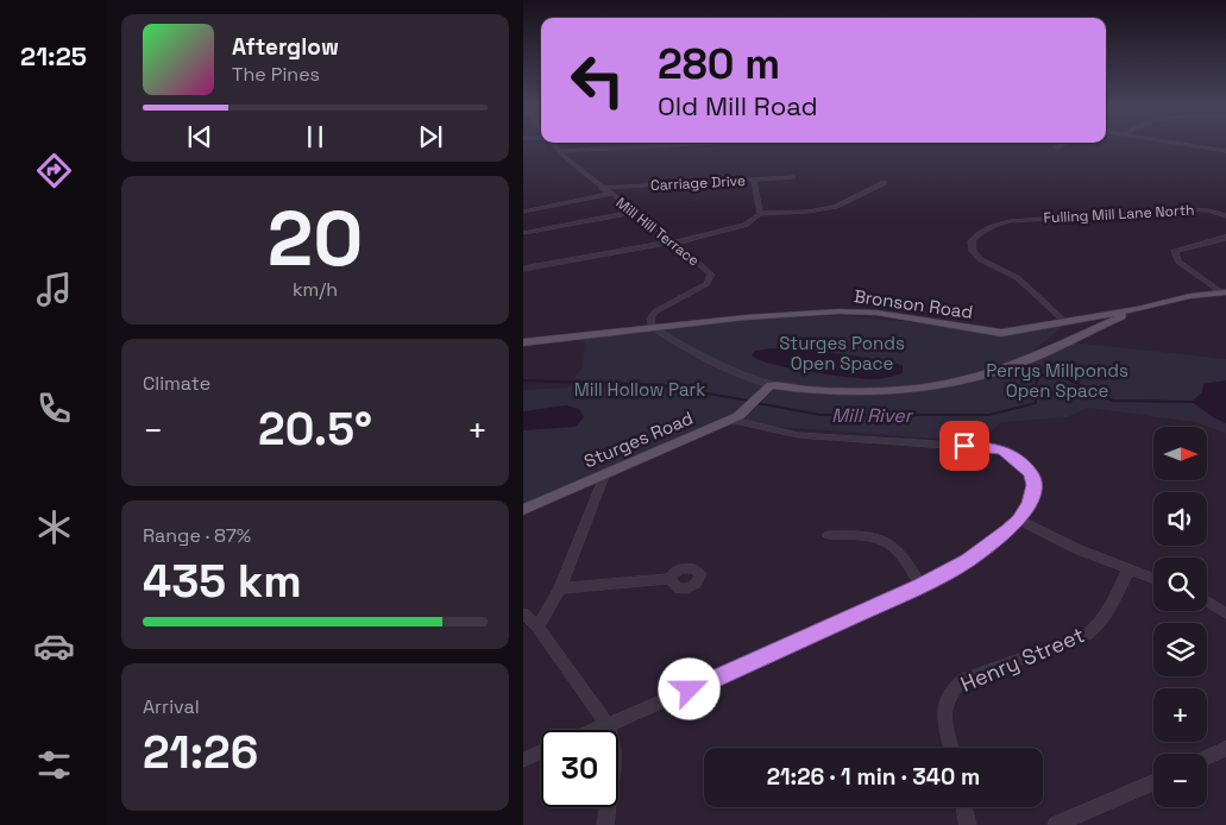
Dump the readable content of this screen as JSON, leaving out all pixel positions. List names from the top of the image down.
{
  "streets": {
    "main road": ["Bronson Road", "Sturges Road"],
    "street": [
      "Carriage Drive",
      "Fulling Mill Lane North",
      "Mill Hill Terrace",
      "Henry Street"
    ]
  },
  "crossings": [
    ["Carriage Drive", "Mill Hill Terrace"],
    ["Fulling Mill Lane North", "Bronson Road"],
    ["Mill Hill Terrace", "Bronson Road"]
  ],
  "water": ["Mill River"],
  "parks": ["Sturges Ponds Open Space", "Perrys Millponds Open Space", "Mill Hollow Park"],
  "north": "right",
  "page": {
    "tabs": "21:25",
    "turn": ["280 m", "Old Mill Road"],
    "song": ["Afterglow", "The Pines"],
    "tile": [
      ["20", "km/h"],
      "Climate",
      ["Range · 87%", "435 km"],
      ["Arrival", "21:26"]
    ],
    "heat": ["−", "20.5°", "+"],
    "map_buttons": ["+", "−"],
    "limit": "30",
    "trip": "21:26 · 1 min · 340 m"
  }
}
